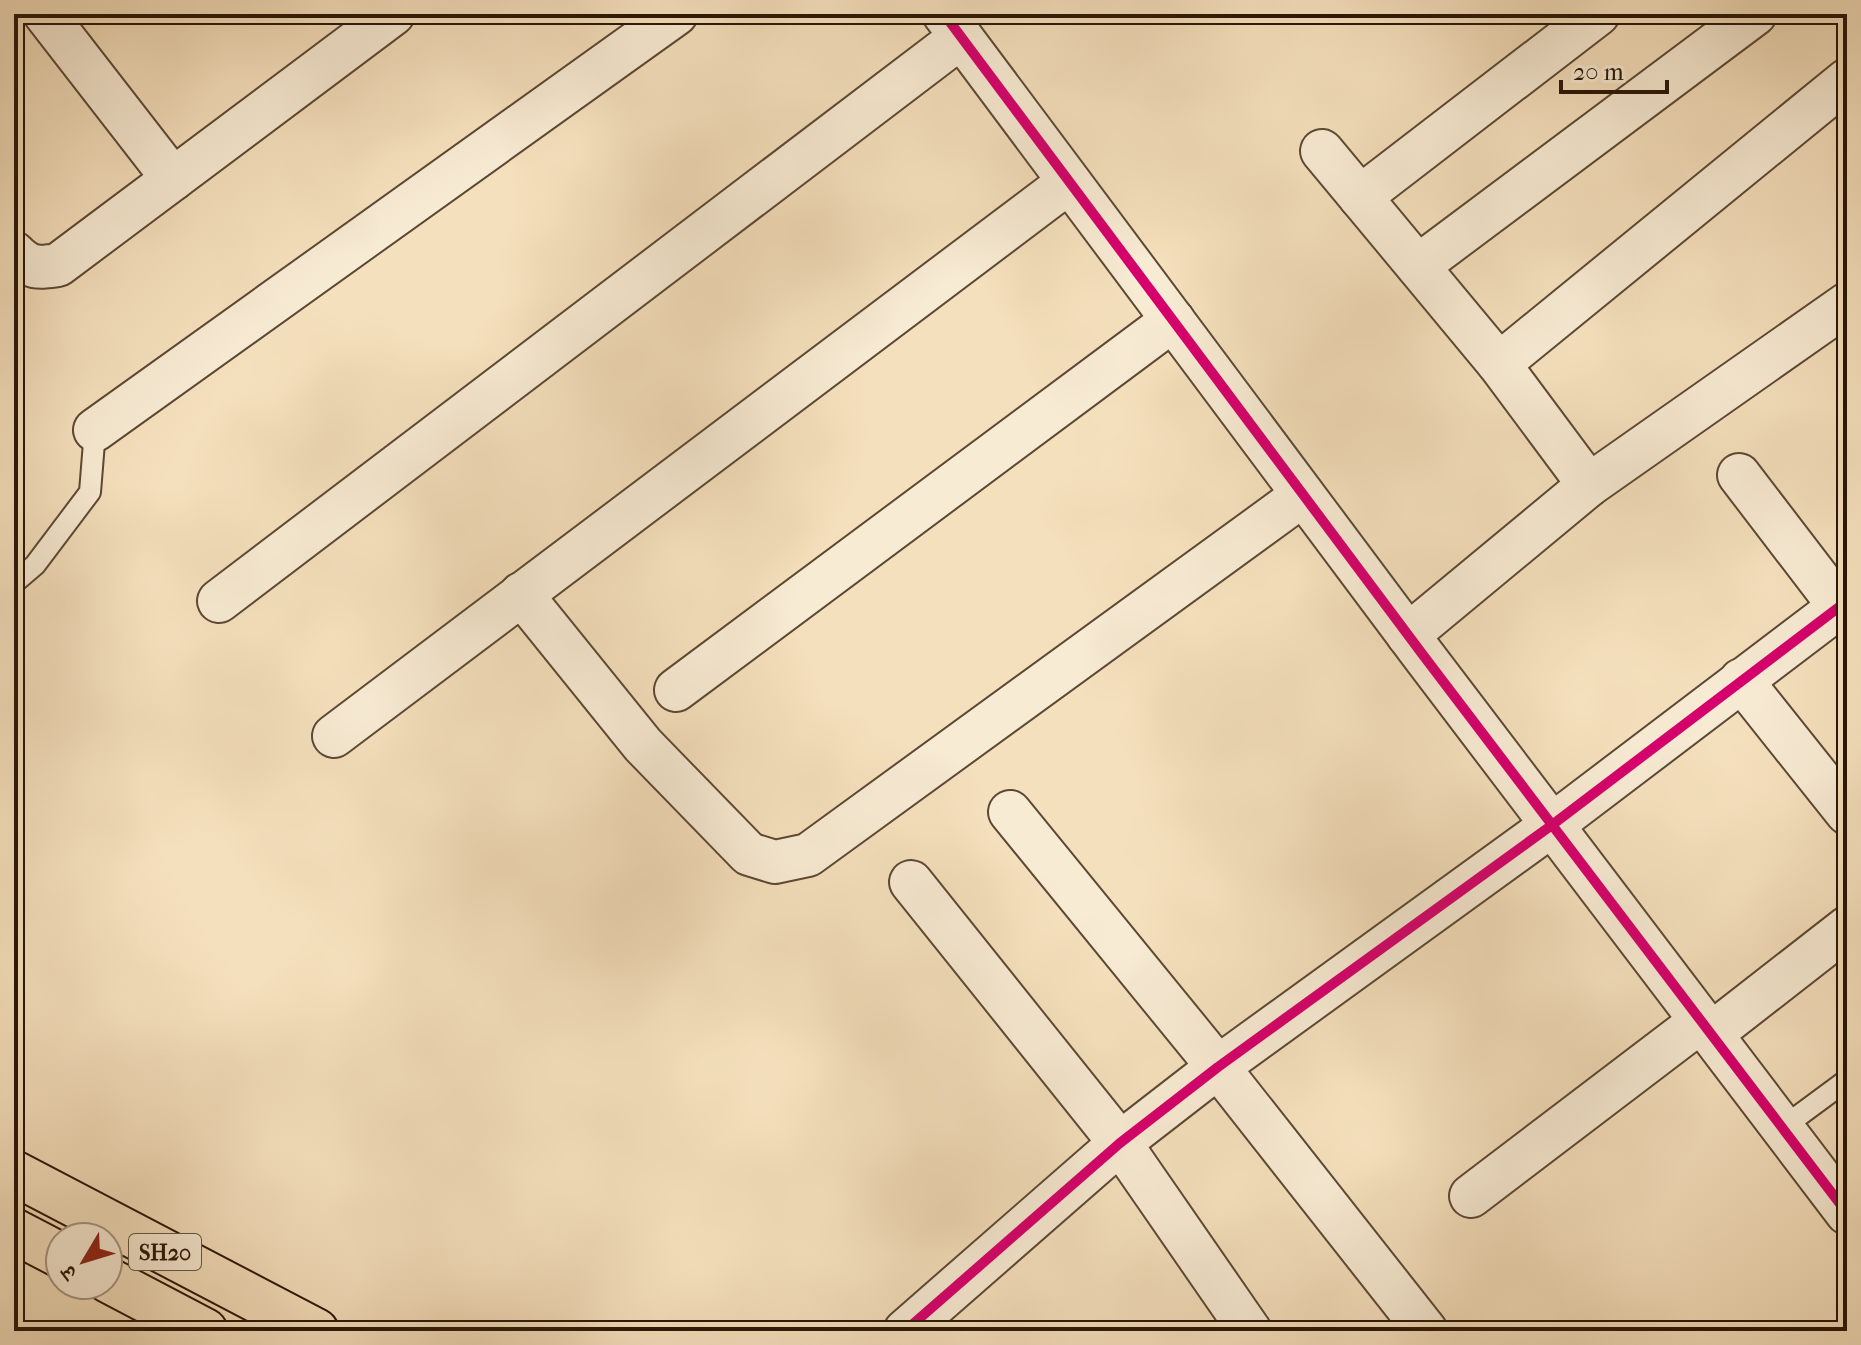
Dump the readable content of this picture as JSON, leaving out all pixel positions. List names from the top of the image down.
{
  "streets": {
    "main road": ["SH20"]
  },
  "scale_bar": "20 m",
  "north": "bottom left"
}
